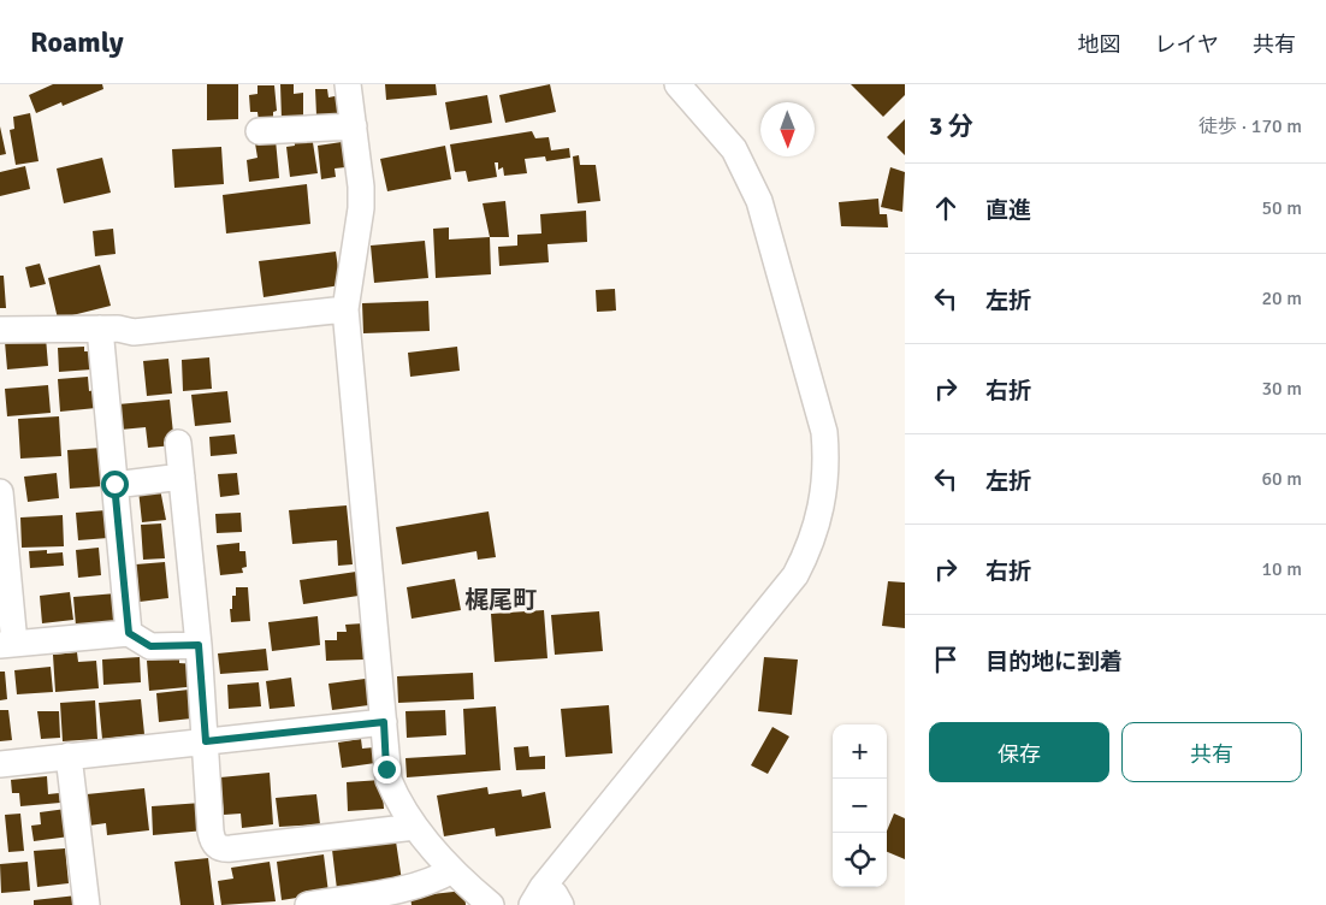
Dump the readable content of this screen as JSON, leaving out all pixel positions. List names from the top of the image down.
{
  "districts": ["梶尾町"],
  "north": "bottom",
  "page": {
    "header": "Roamly",
    "nav": ["地図", "レイヤ", "共有"],
    "heading": ["3 分", "徒歩 · 170 m"],
    "list": [
      ["直進", "50 m"],
      ["左折", "20 m"],
      ["右折", "30 m"],
      ["左折", "60 m"],
      ["右折", "10 m"],
      "目的地に到着"
    ],
    "buttons": ["保存", "共有"],
    "map_buttons": ["+", "−"]
  }
}
